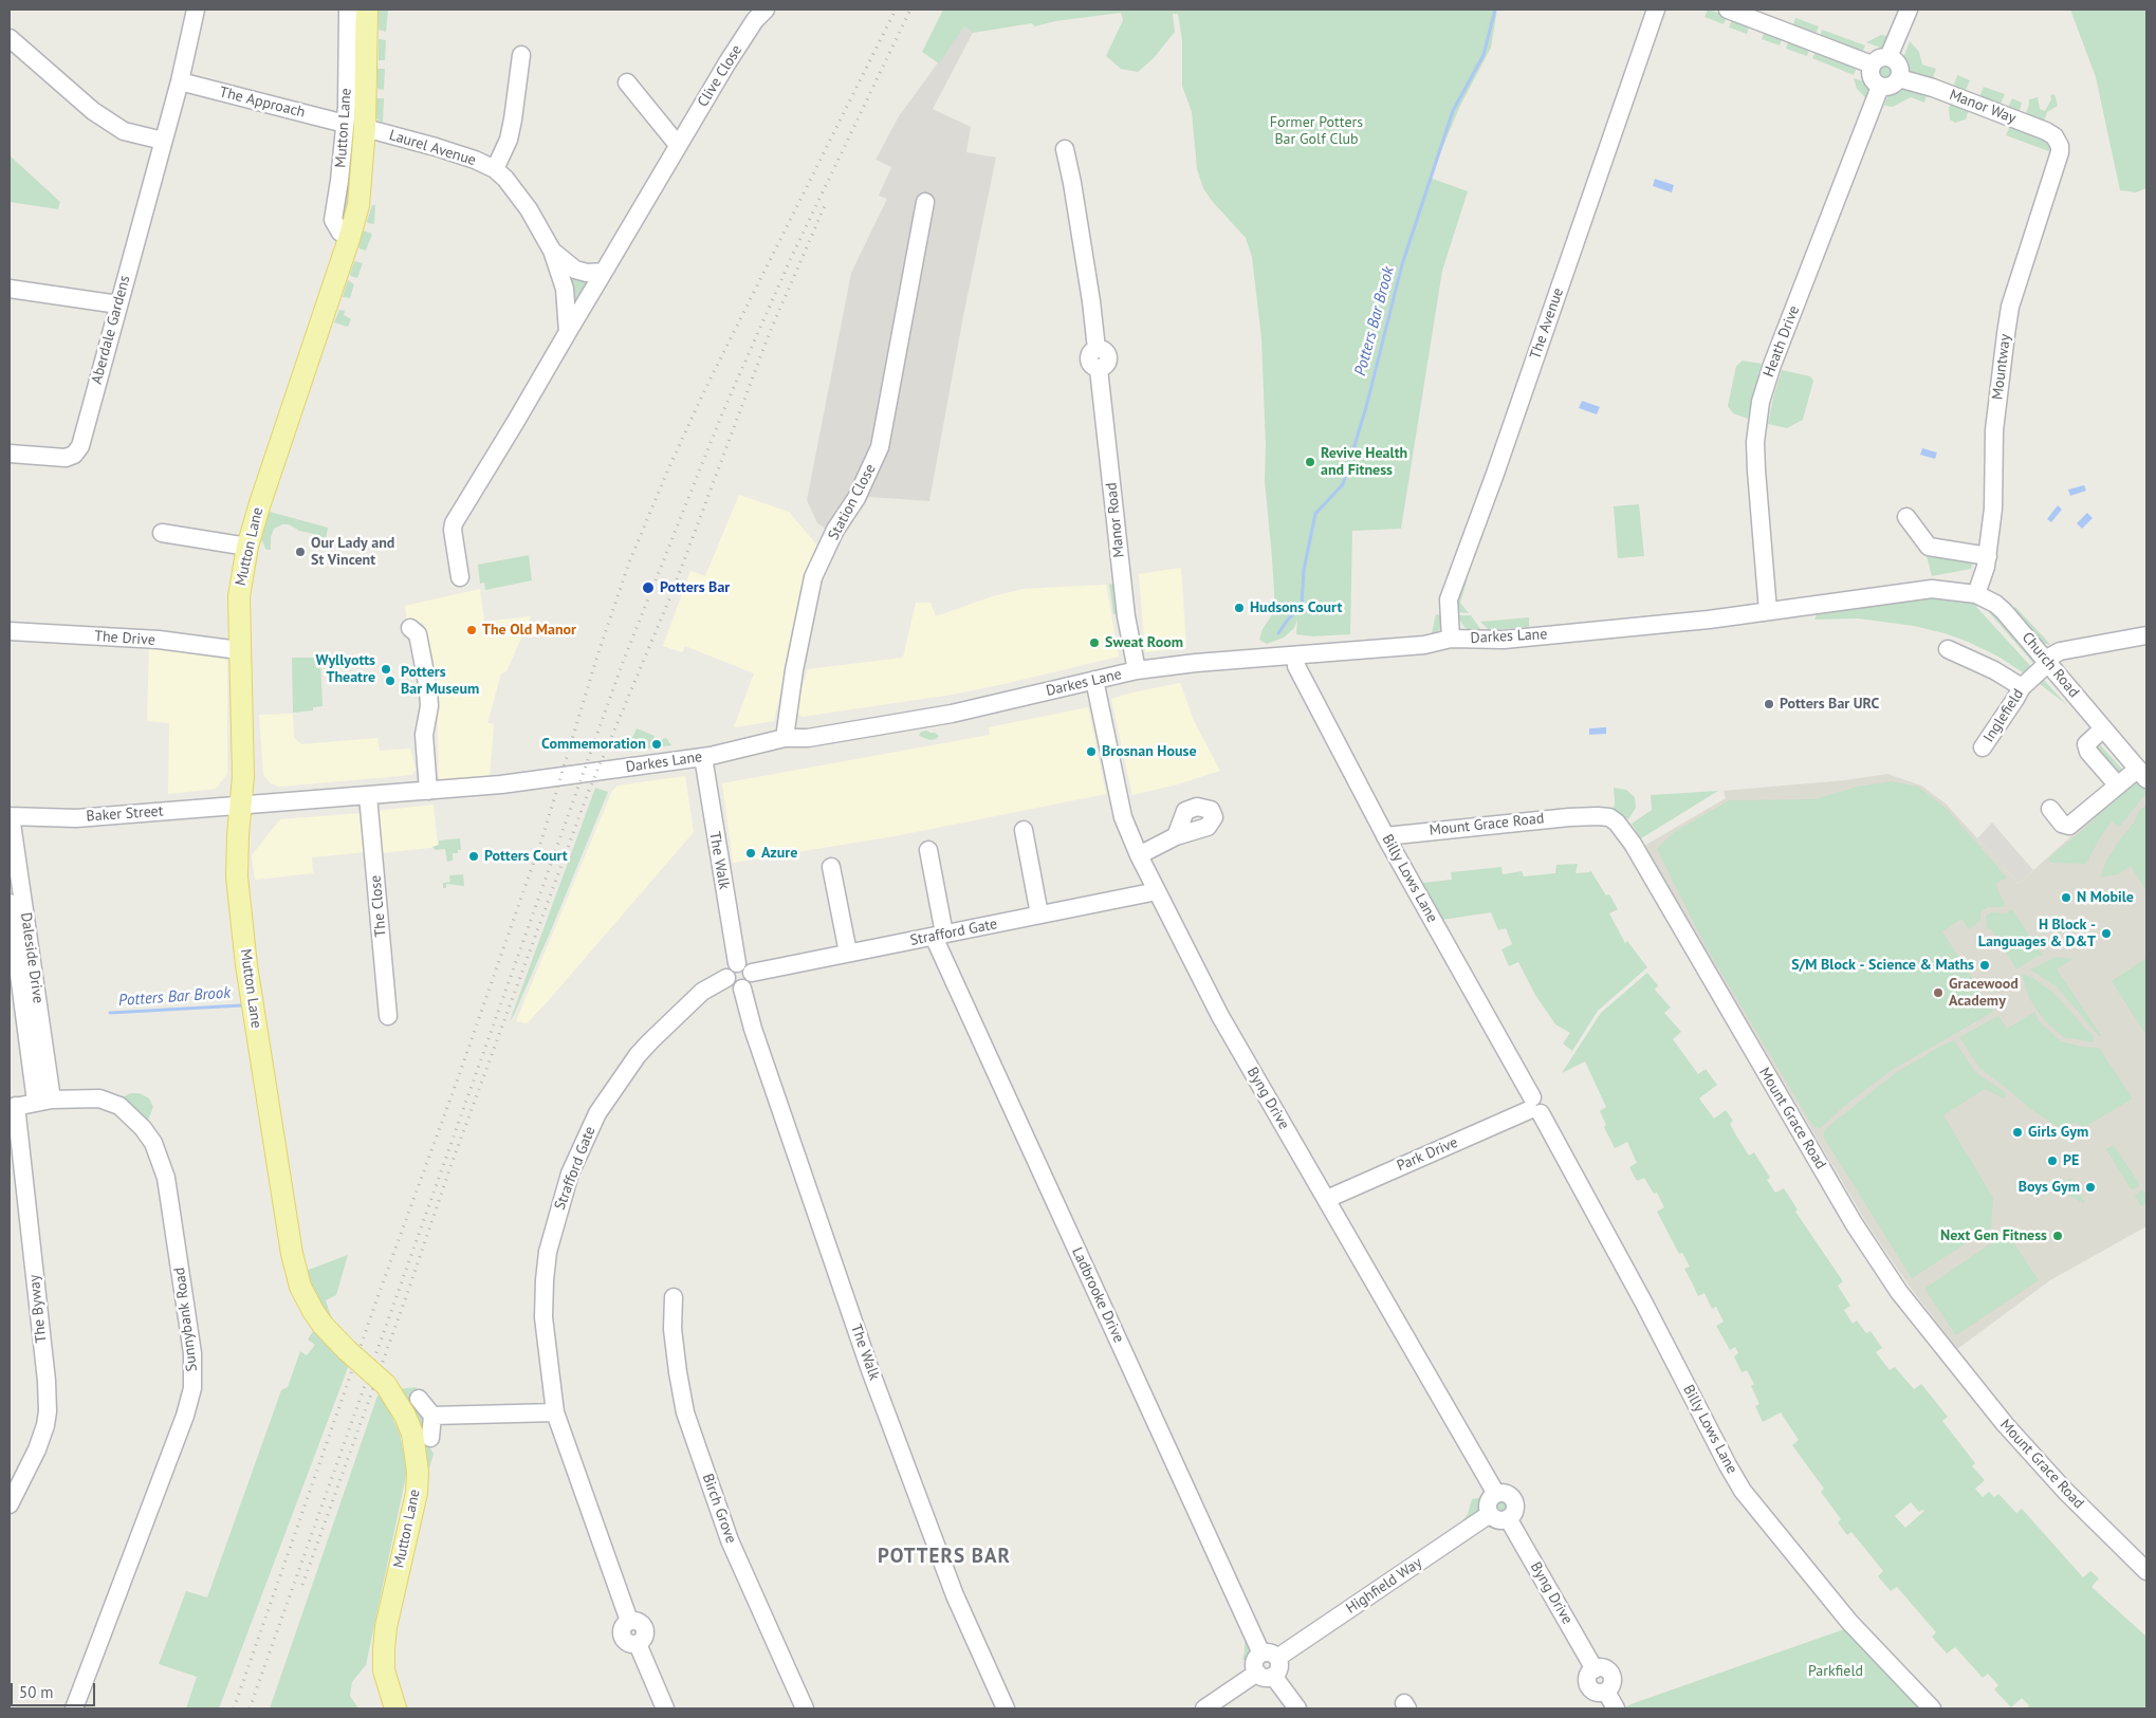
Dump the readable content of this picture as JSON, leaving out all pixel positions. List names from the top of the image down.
{
  "streets": {
    "main road": ["Mutton Lane"],
    "street": [
      "Clive Close",
      "The Approach",
      "Manor Way",
      "Laurel Avenue",
      "The Avenue",
      "Aberdale Gardens",
      "Heath Drive",
      "Mountway",
      "Station Close",
      "Manor Road",
      "Darkes Lane",
      "The Drive",
      "Church Road",
      "Inglefield",
      "Baker Street",
      "Mount Grace Road",
      "The Walk",
      "Billy Lows Lane",
      "The Close",
      "Strafford Gate",
      "Daleside Drive",
      "Byng Drive",
      "Park Drive",
      "Ladbrooke Drive",
      "The Byway",
      "Sunnybank Road",
      "Birch Grove",
      "Highfield Way"
    ]
  },
  "crossings": [
    ["Clive Close", "Laurel Avenue"],
    ["The Approach", "Mutton Lane"],
    ["The Approach", "Aberdale Gardens"],
    ["Manor Way", "Heath Drive"],
    ["Manor Way", "Mountway"],
    ["Mutton Lane", "Laurel Avenue"],
    ["Mutton Lane", "Darkes Lane"],
    ["Mutton Lane", "The Drive"],
    ["Mutton Lane", "Baker Street"],
    ["The Avenue", "Darkes Lane"],
    ["Heath Drive", "Darkes Lane"],
    ["Mountway", "Church Road"],
    ["Station Close", "Darkes Lane"],
    ["Manor Road", "Darkes Lane"],
    ["Darkes Lane", "Church Road"],
    ["Darkes Lane", "Baker Street"],
    ["Darkes Lane", "The Walk"],
    ["Darkes Lane", "Billy Lows Lane"],
    ["Darkes Lane", "The Close"],
    ["Darkes Lane", "Byng Drive"],
    ["Church Road", "Inglefield"],
    ["Baker Street", "Daleside Drive"],
    ["Mount Grace Road", "Billy Lows Lane"],
    ["The Walk", "Strafford Gate"],
    ["Billy Lows Lane", "Park Drive"],
    ["Strafford Gate", "Byng Drive"],
    ["Strafford Gate", "Ladbrooke Drive"],
    ["Daleside Drive", "Sunnybank Road"],
    ["Byng Drive", "Park Drive"],
    ["Byng Drive", "Highfield Way"],
    ["Ladbrooke Drive", "Highfield Way"],
    ["The Byway", "Sunnybank Road"]
  ],
  "districts": ["POTTERS BAR"],
  "water": ["Potters Bar Brook"],
  "parks": ["Former Potters Bar Golf Club", "Parkfield"],
  "places": [
    "Revive Health and Fitness",
    "Our Lady and St Vincent",
    "Potters Bar",
    "Hudsons Court",
    "The Old Manor",
    "Sweat Room",
    "Wyllyotts Theatre",
    "Potters Bar Museum",
    "Potters Bar URC",
    "Commemoration",
    "Brosnan House",
    "Azure",
    "Potters Court",
    "N Mobile",
    "H Block - Languages & D&T",
    "S/M Block - Science & Maths",
    "Gracewood Academy",
    "Girls Gym",
    "PE",
    "Boys Gym",
    "Next Gen Fitness"
  ],
  "scale_bar": "50 m"
}
